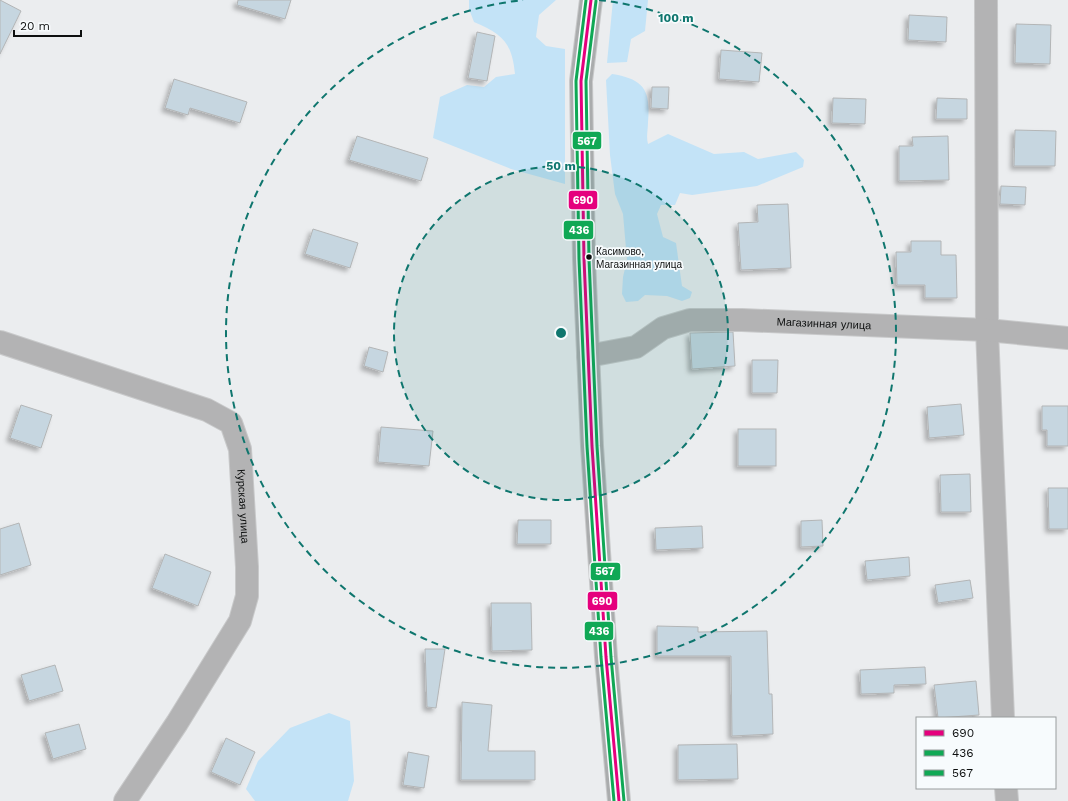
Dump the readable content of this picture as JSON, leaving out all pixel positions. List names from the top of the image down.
{
  "streets": {
    "street": ["Магазинная улица", "Курская улица"]
  },
  "places": ["Касимово, Магазинная улица"],
  "lines": ["transit line 690", "transit line 436", "transit line 567"],
  "legend": ["690", "436", "567"],
  "scale_bar": "20 m",
  "rings": ["100 m", "50 m"]
}
